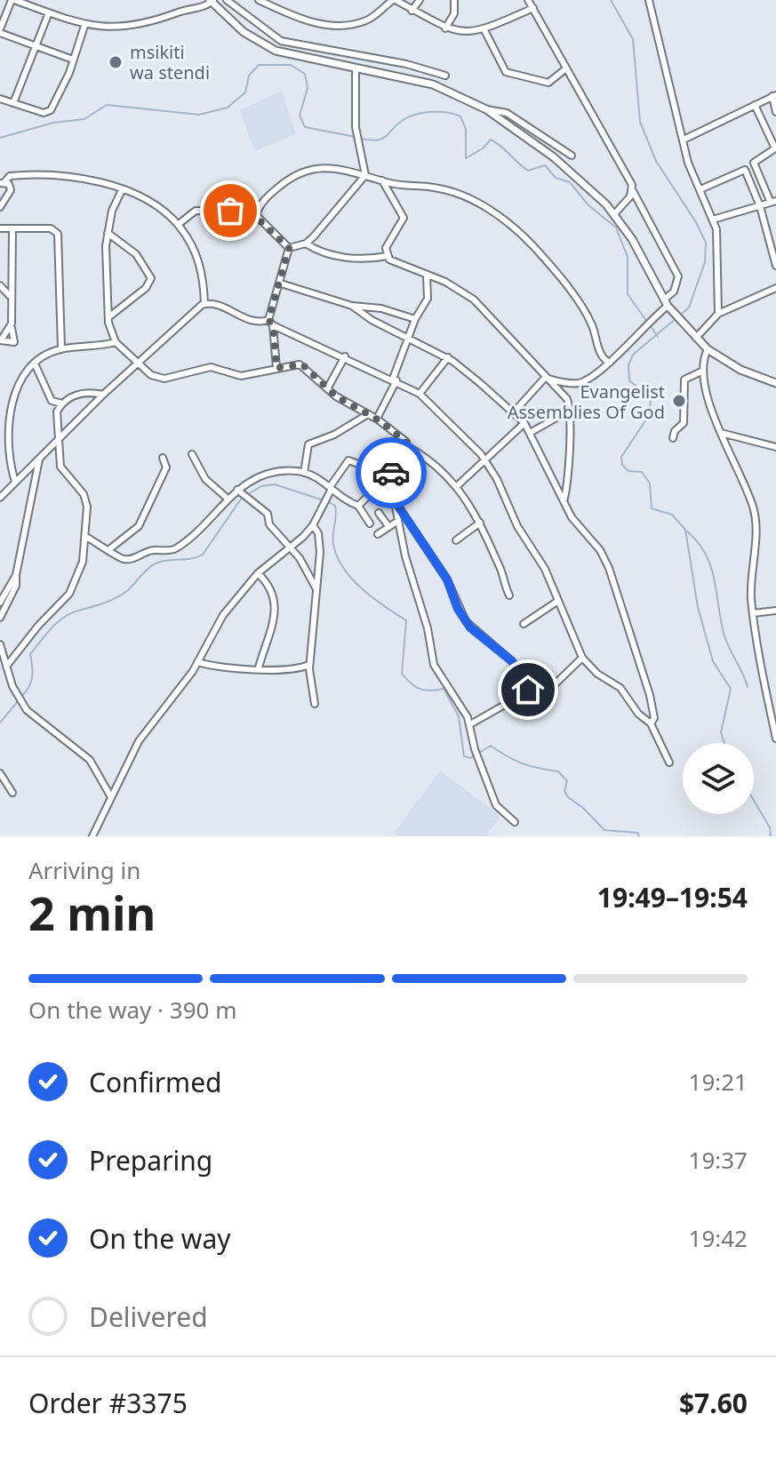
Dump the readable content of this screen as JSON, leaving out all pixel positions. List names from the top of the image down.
{
  "places": ["msikiti wa stendi", "Evangelist Assemblies Of God"],
  "page": {
    "heading": ["2 min", "Arriving in", "19:49–19:54"],
    "panel": ["Order #3375", "$7.60"],
    "bar": "On the way · 390 m",
    "list": [
      ["Confirmed", "19:21"],
      ["Preparing", "19:37"],
      ["On the way", "19:42"],
      "Delivered"
    ]
  }
}
